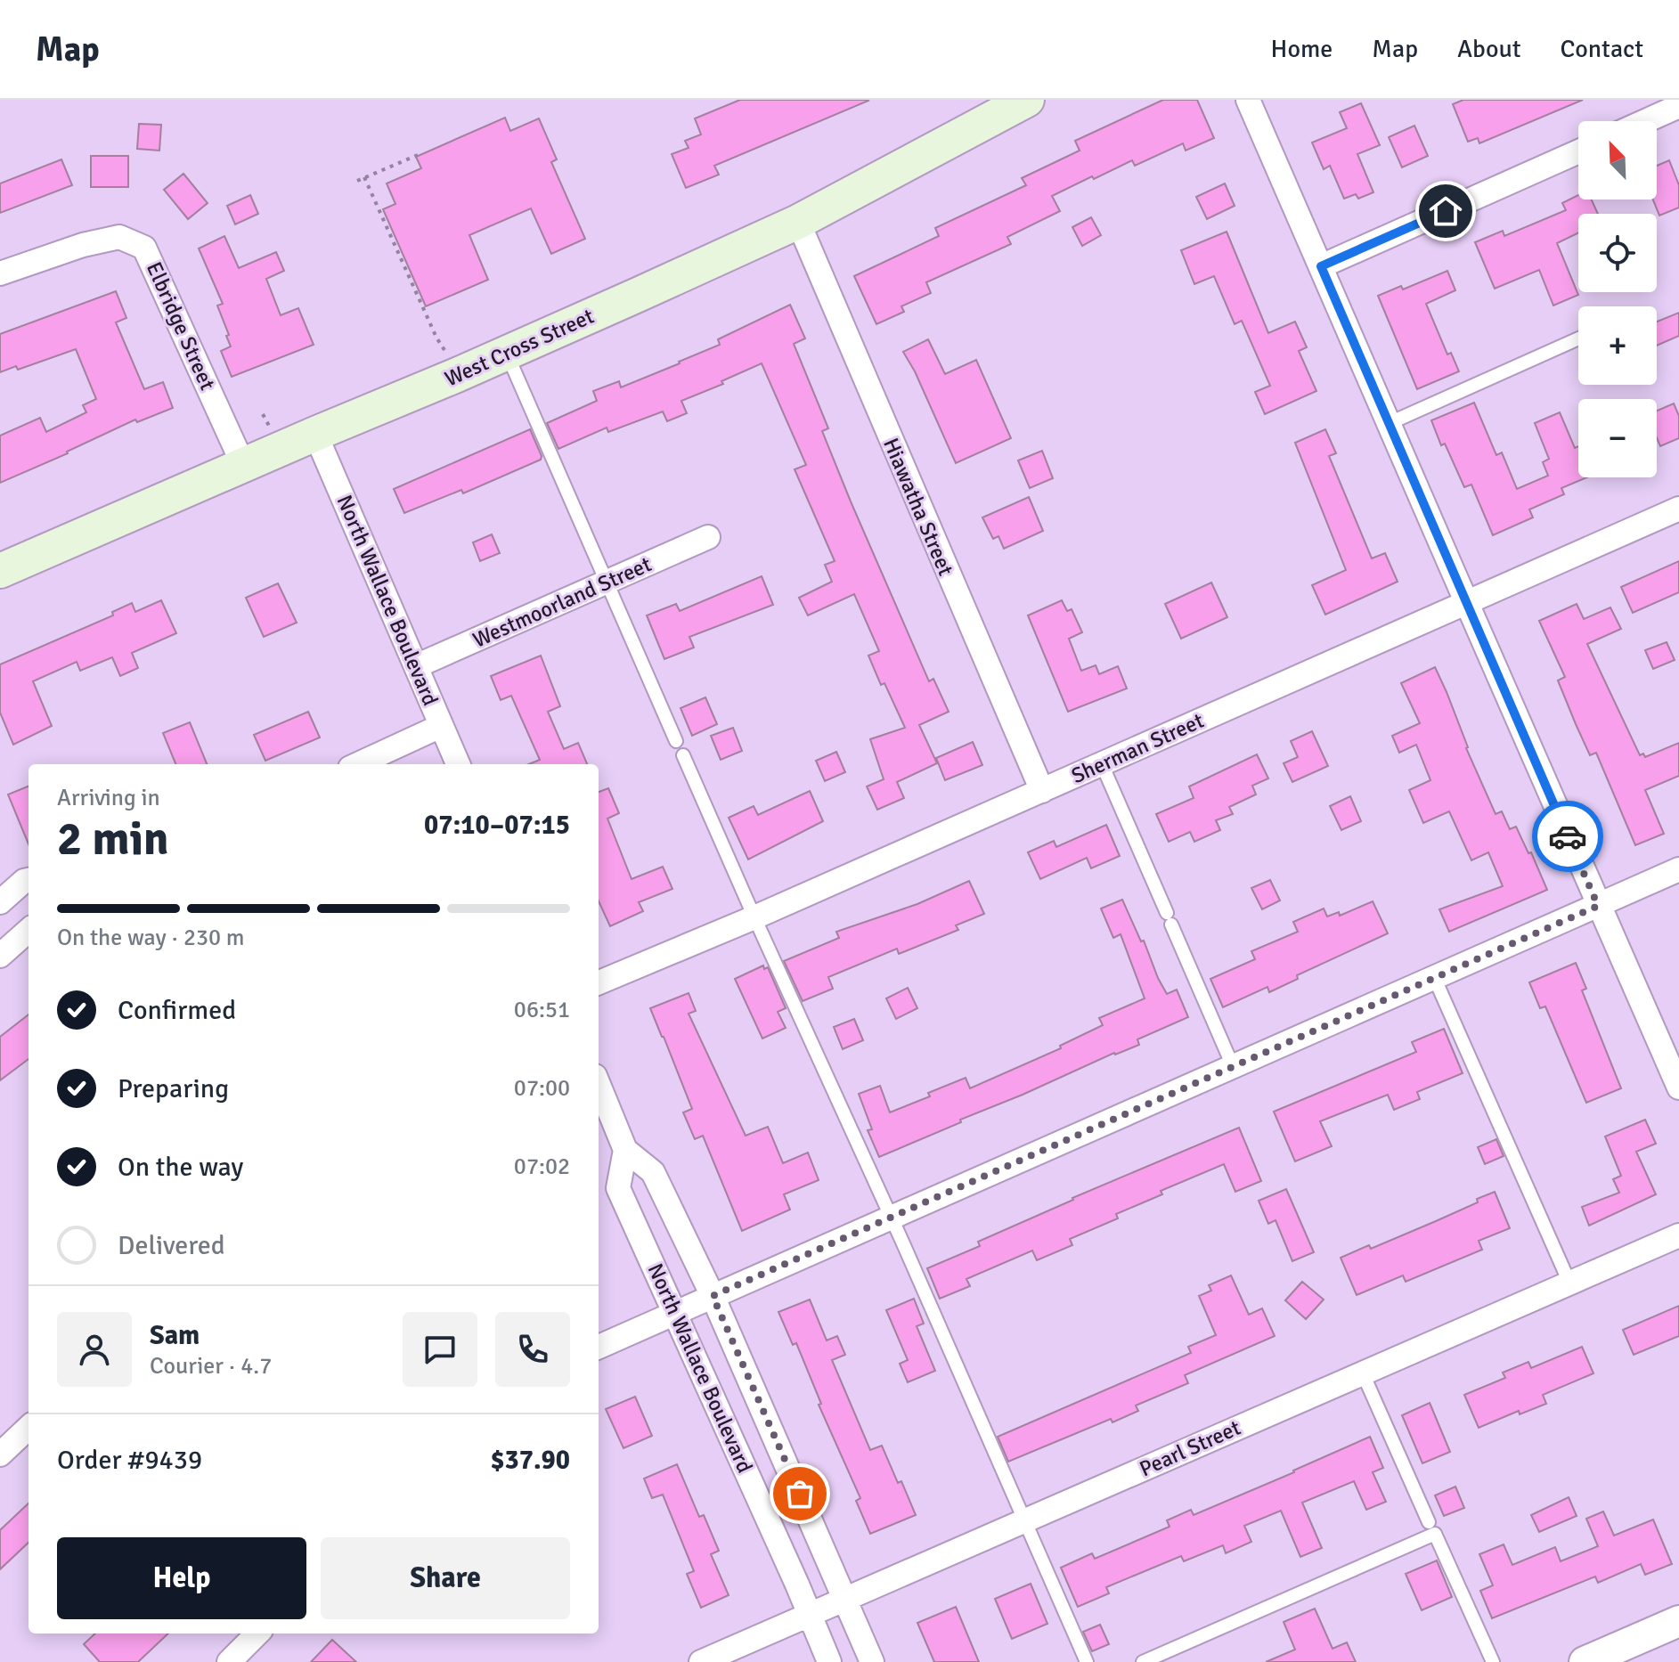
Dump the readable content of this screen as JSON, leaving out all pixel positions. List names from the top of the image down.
{
  "streets": {
    "main road": ["West Cross Street"],
    "street": [
      "Elbridge Street",
      "Hiawatha Street",
      "North Wallace Boulevard",
      "Westmoorland Street",
      "Sherman Street",
      "Pearl Street"
    ]
  },
  "crossings": [
    ["Elbridge Street", "West Cross Street"],
    ["West Cross Street", "Hiawatha Street"],
    ["West Cross Street", "North Wallace Boulevard"],
    ["Hiawatha Street", "Sherman Street"],
    ["North Wallace Boulevard", "Westmoorland Street"],
    ["North Wallace Boulevard", "Pearl Street"]
  ],
  "north": "top left",
  "page": {
    "header": "Map",
    "nav": [
      "Home",
      "Map",
      "About",
      "Contact"
    ],
    "map_buttons": ["+", "−"],
    "heading": ["2 min", "Arriving in", "07:10–07:15"],
    "panel": [
      "Sam",
      "Courier · 4.7",
      "Order #9439",
      "$37.90"
    ],
    "bar": "On the way · 230 m",
    "list": [
      ["Confirmed", "06:51"],
      ["Preparing", "07:00"],
      ["On the way", "07:02"],
      "Delivered"
    ],
    "buttons": ["Help", "Share"]
  }
}
